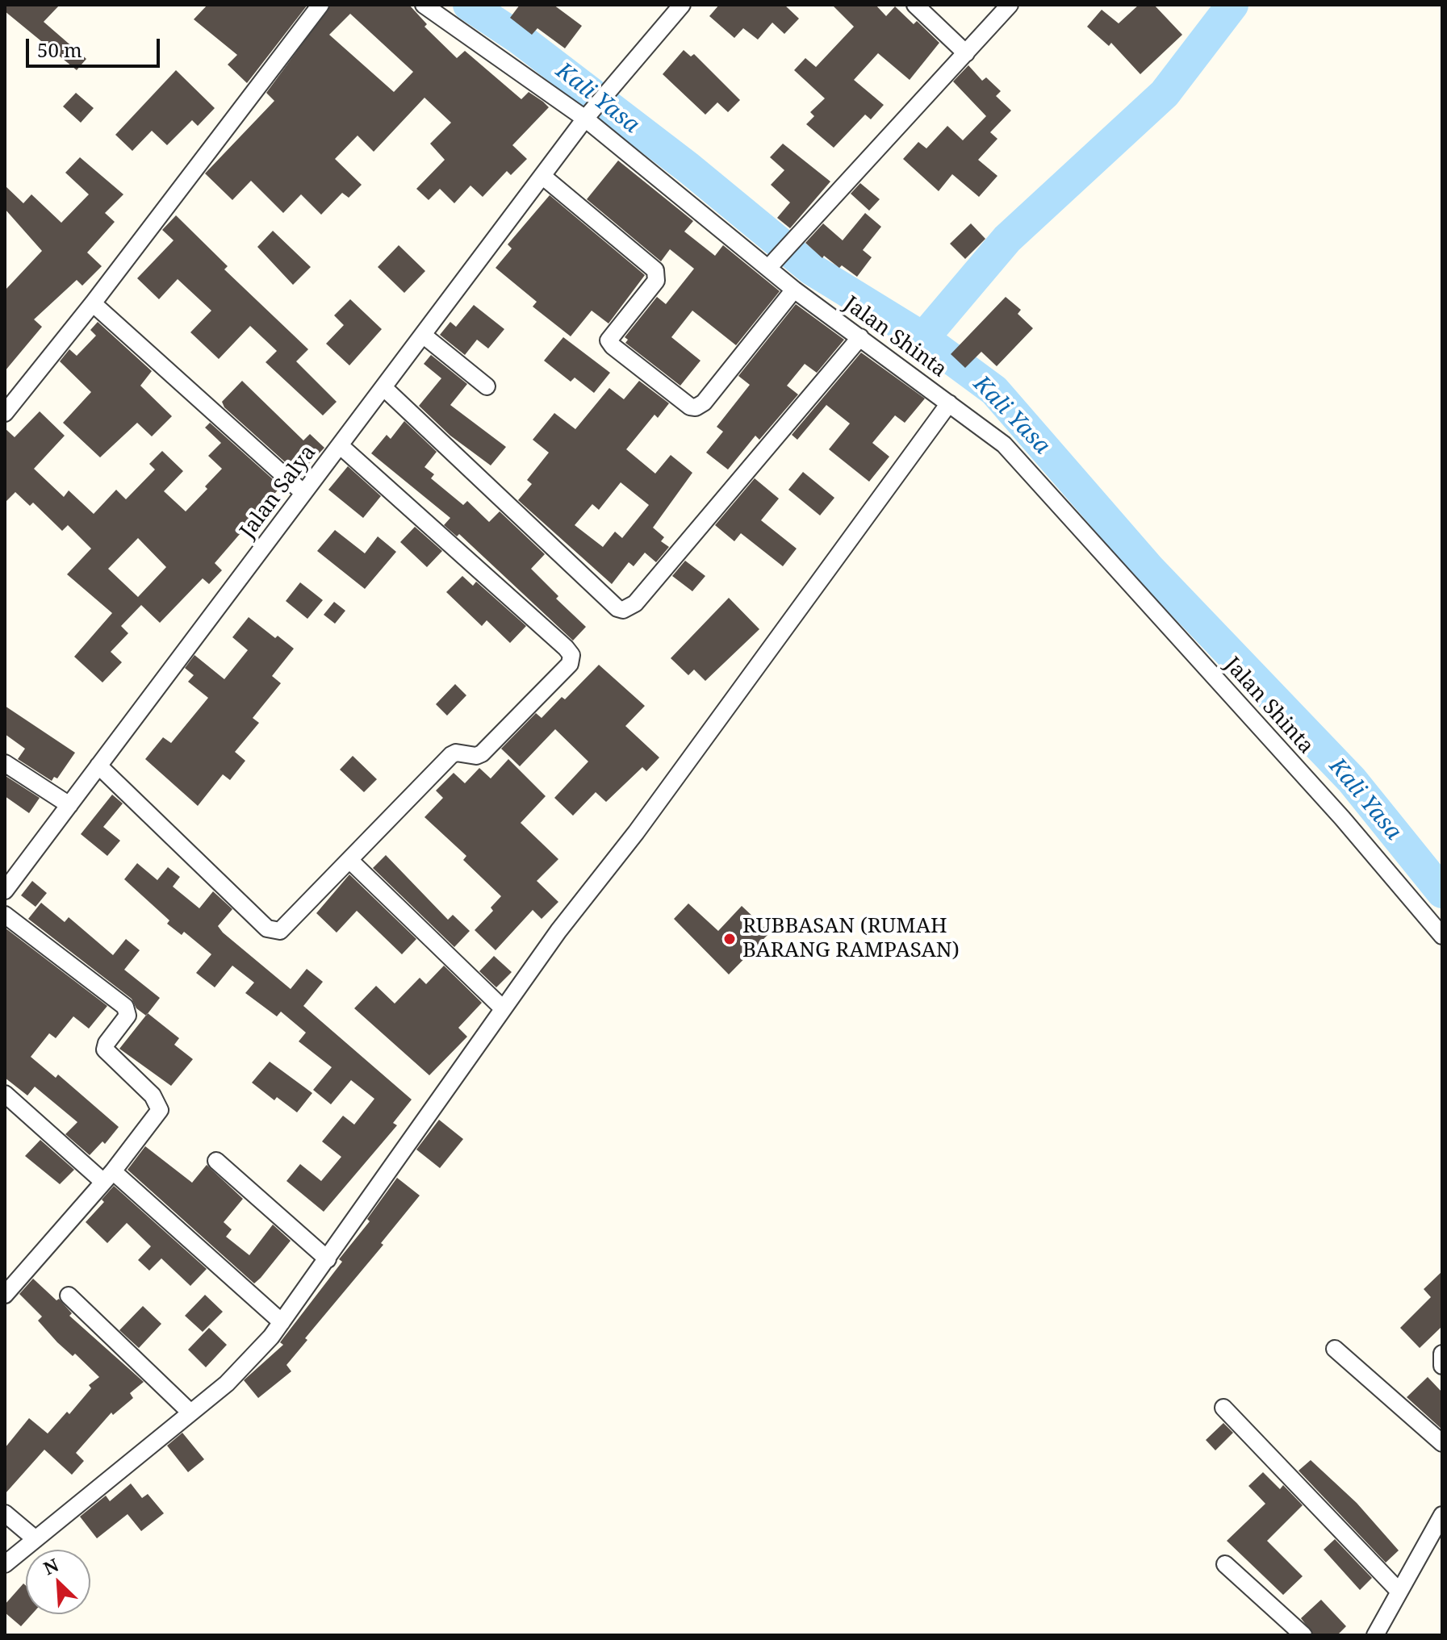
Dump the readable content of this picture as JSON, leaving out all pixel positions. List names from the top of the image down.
{
  "streets": {
    "street": ["Jalan Shinta", "Jalan Salya"]
  },
  "crossings": [
    ["Jalan Shinta", "Jalan Salya"]
  ],
  "water": ["Kali Yasa"],
  "places": ["RUBBASAN (RUMAH BARANG RAMPASAN)"],
  "scale_bar": "50 m",
  "north": "top left"
}
